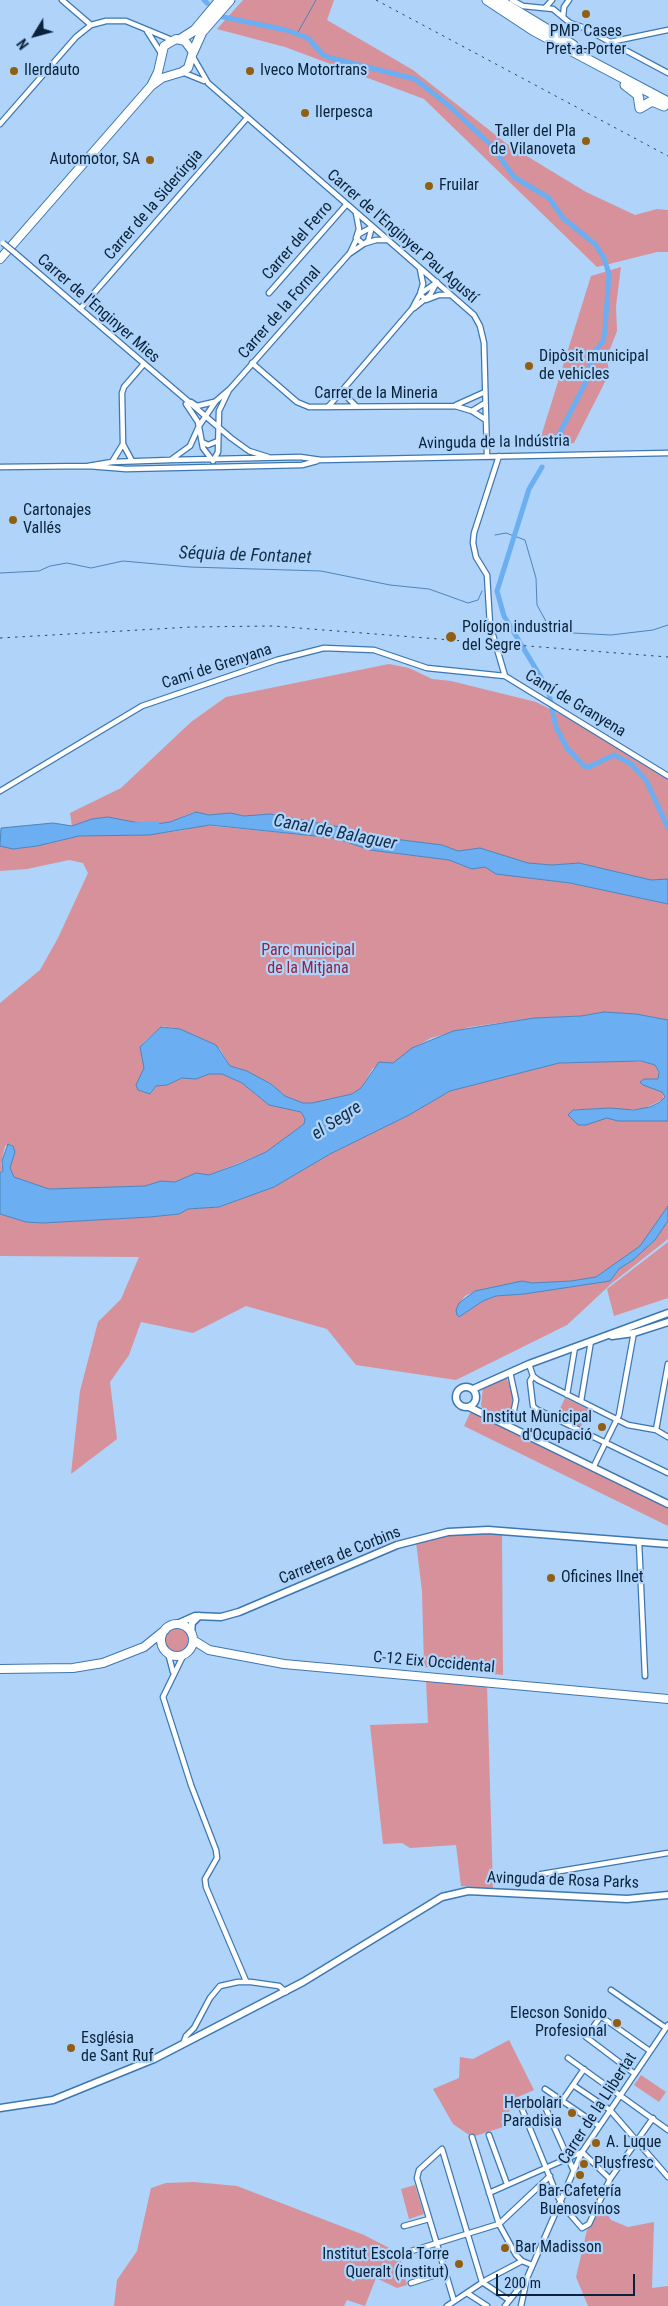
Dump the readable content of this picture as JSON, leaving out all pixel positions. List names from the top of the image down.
{
  "streets": {
    "main road": ["C-12 Eix Occidental"],
    "street": [
      "Carrer de la Siderúrgia",
      "Carrer de l'Enginyer Pau Agustí",
      "Carrer del Ferro",
      "Carrer de l'Enginyer Mies",
      "Carrer de la Fornal",
      "Carrer de la Mineria",
      "Avinguda de la Indústria",
      "Camí de Grenyana",
      "Camí de Granyena",
      "Carretera de Corbins",
      "Avinguda de Rosa Parks",
      "Carrer de la Llibertat"
    ]
  },
  "crossings": [
    ["Carrer de la Siderúrgia", "Carrer de l'Enginyer Pau Agustí"],
    ["Carrer de la Siderúrgia", "Carrer de l'Enginyer Mies"],
    ["Carrer de l'Enginyer Pau Agustí", "Carrer del Ferro"],
    ["Carrer de l'Enginyer Pau Agustí", "Carrer de la Fornal"],
    ["Carrer de l'Enginyer Pau Agustí", "Carrer de la Mineria"],
    ["Carrer de l'Enginyer Pau Agustí", "Avinguda de la Indústria"],
    ["Carrer de l'Enginyer Mies", "Carrer de la Fornal"],
    ["Carrer de l'Enginyer Mies", "Avinguda de la Indústria"],
    ["Carrer de la Fornal", "Carrer de la Mineria"],
    ["Carrer de la Fornal", "Avinguda de la Indústria"],
    ["Camí de Grenyana", "Camí de Granyena"]
  ],
  "water": ["Séquia de Fontanet", "Canal de Balaguer", "el Segre"],
  "parks": ["Parc municipal de la Mitjana"],
  "places": [
    "PMP Cases Pret-a-Porter",
    "Ilerdauto",
    "Iveco Motortrans",
    "Ilerpesca",
    "Taller del Pla de Vilanoveta",
    "Automotor, SA",
    "Fruilar",
    "Dipòsit municipal de vehicles",
    "Cartonajes Vallés",
    "Polígon industrial del Segre",
    "Institut Municipal d'Ocupació",
    "Oficines Ilnet",
    "Elecson Sonido Profesional",
    "Església de Sant Ruf",
    "Herbolari Paradisia",
    "A. Luque",
    "Plusfresc",
    "Bar-Cafetería Buenosvinos",
    "Bar Madisson",
    "Institut Escola Torre Queralt (institut)"
  ],
  "scale_bar": "200 m",
  "north": "bottom left"
}
